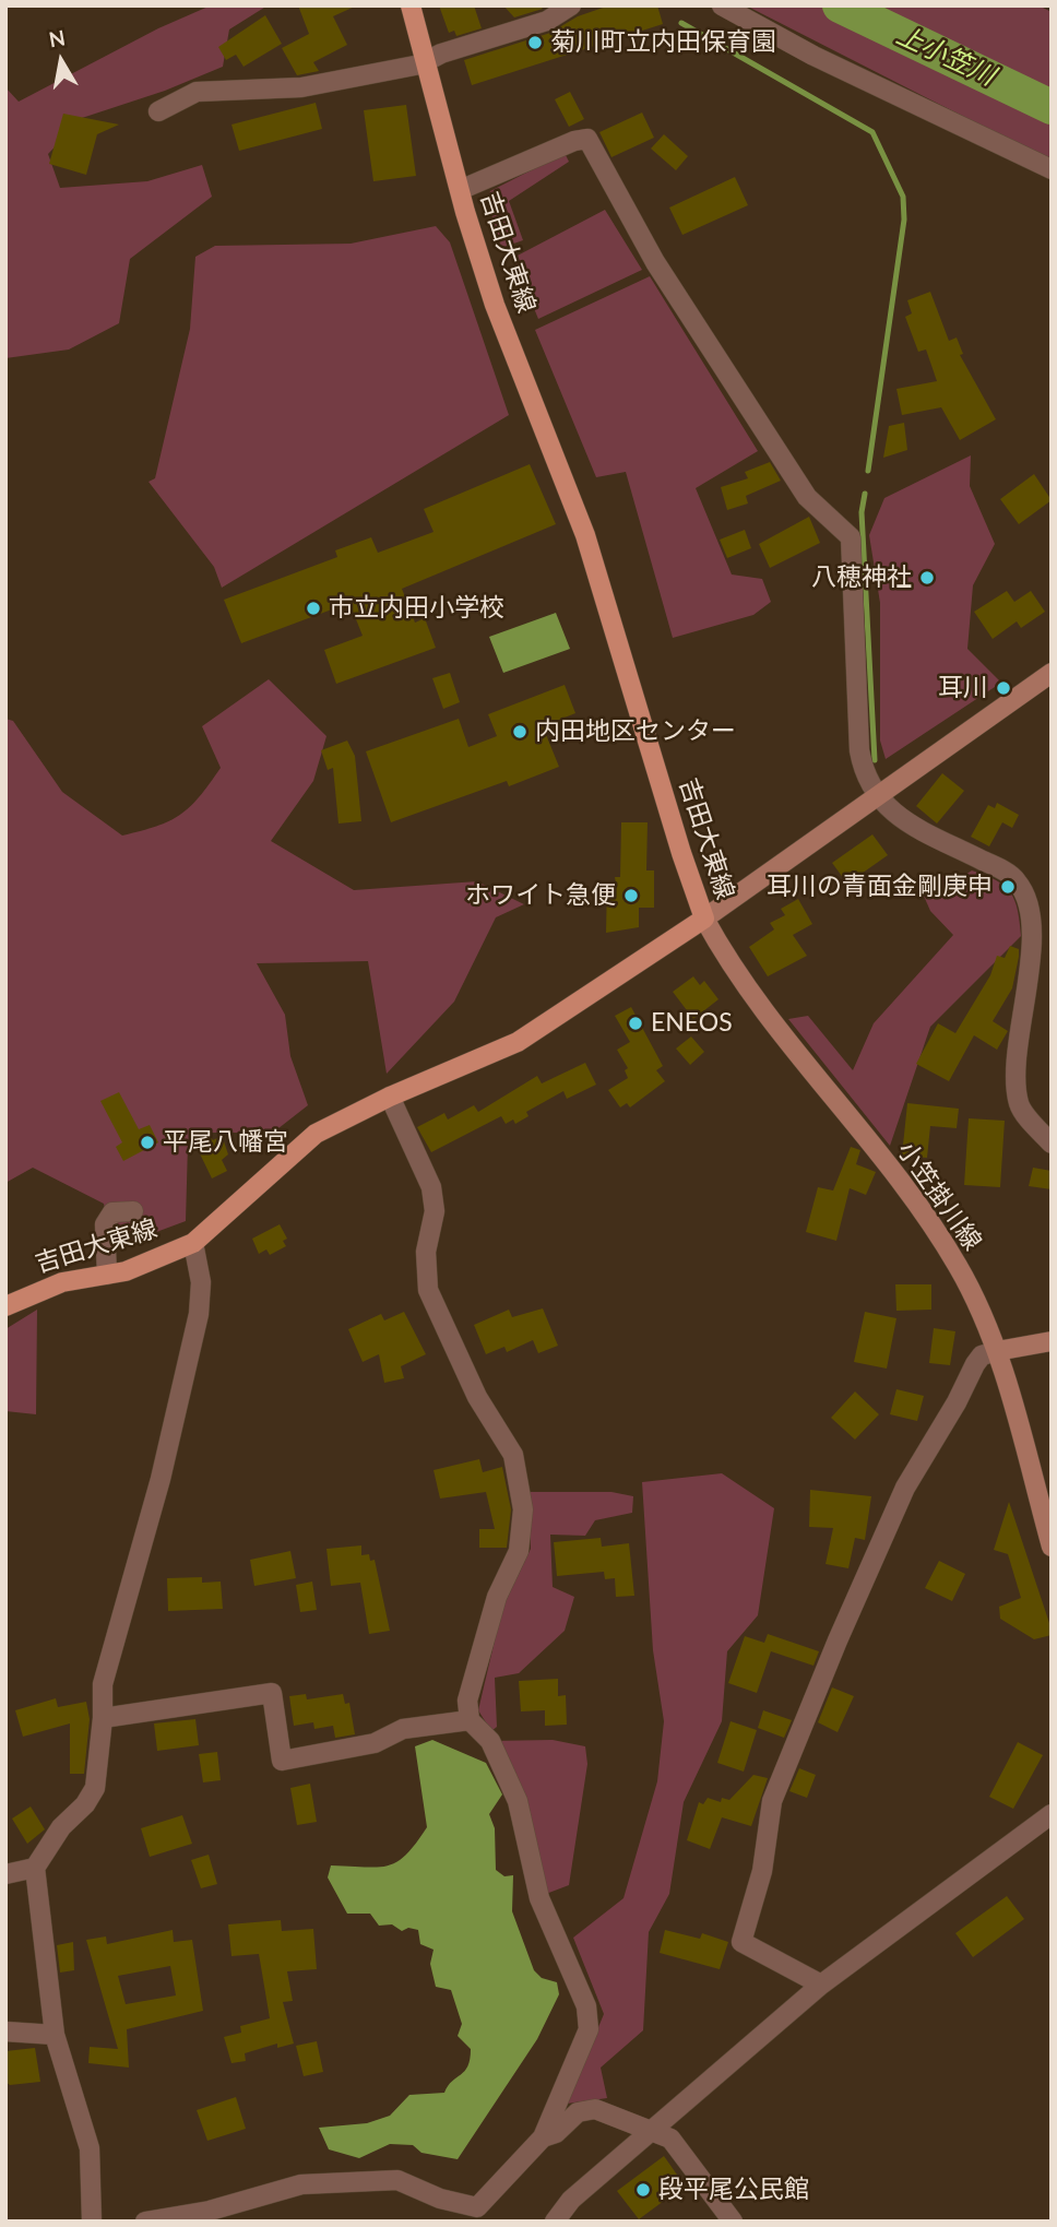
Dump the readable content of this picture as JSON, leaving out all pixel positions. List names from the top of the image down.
{
  "streets": {
    "main road": ["吉田大東線", "小笠掛川線"]
  },
  "crossings": [
    ["吉田大東線", "小笠掛川線"]
  ],
  "water": ["上小笠川"],
  "places": [
    "菊川町立内田保育園",
    "八穂神社",
    "市立内田小学校",
    "耳川",
    "内田地区センター",
    "耳川の青面金剛庚申",
    "ホワイト急便",
    "ENEOS",
    "平尾八幡宮",
    "段平尾公民館"
  ],
  "north": "top"
}
